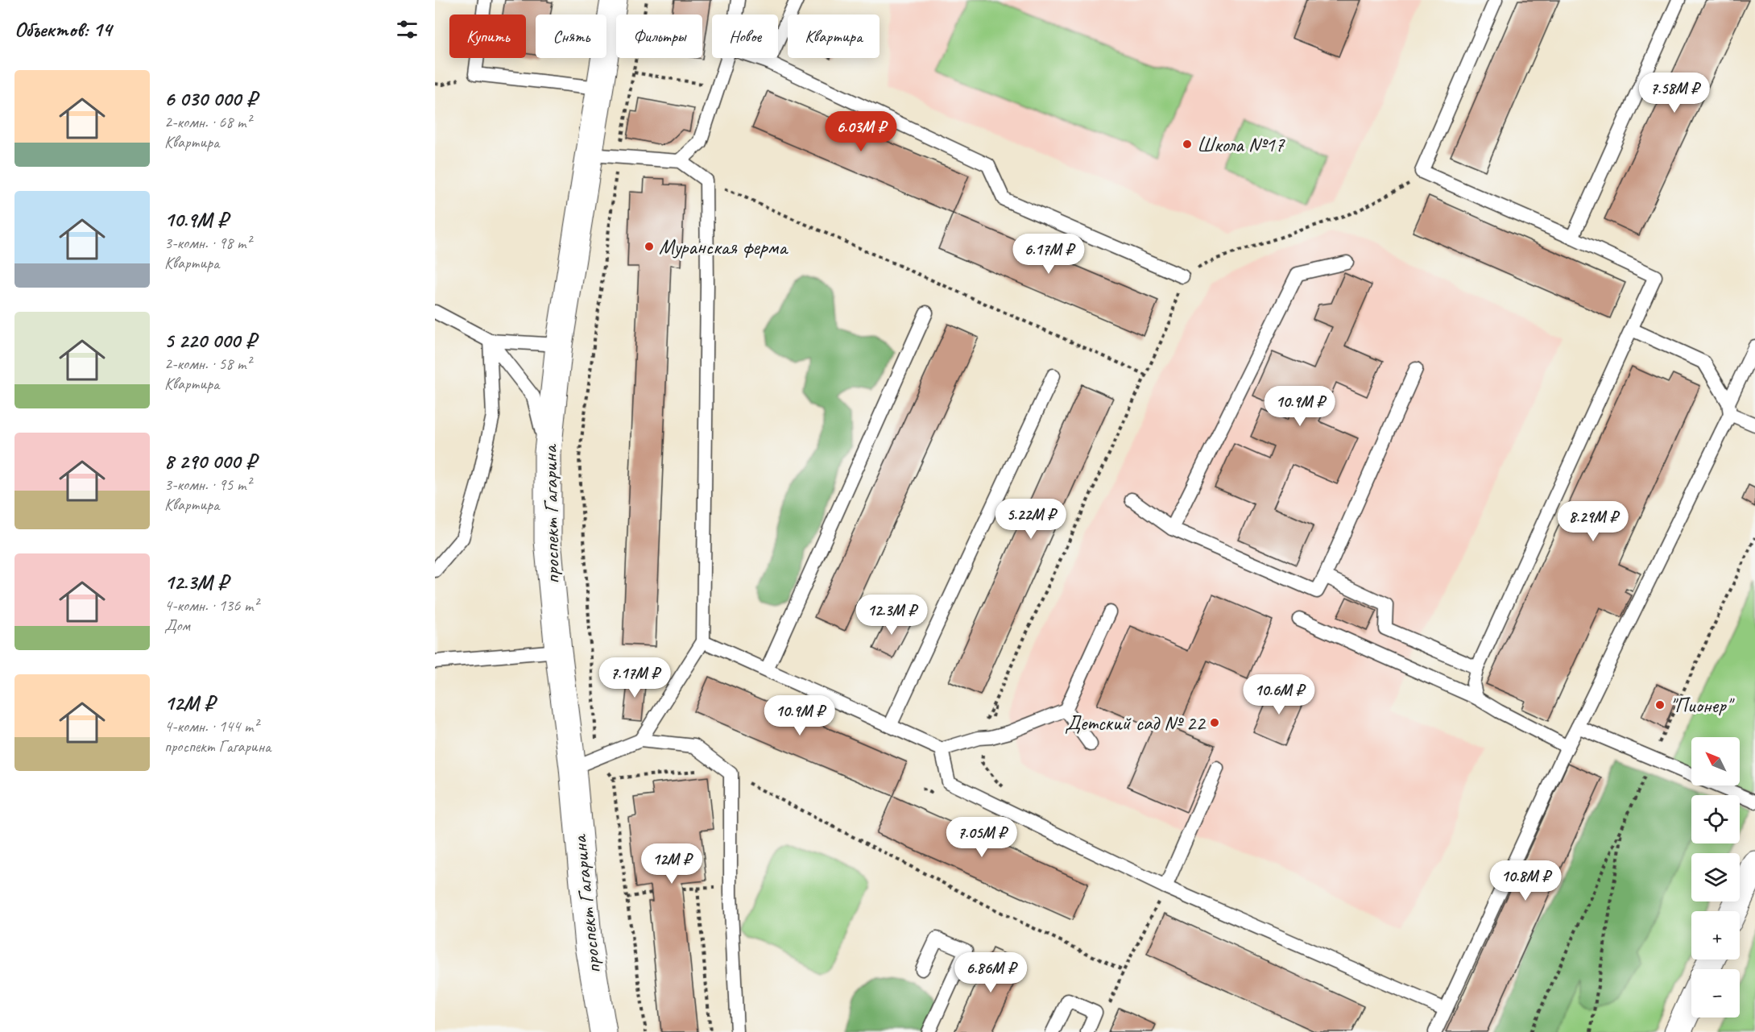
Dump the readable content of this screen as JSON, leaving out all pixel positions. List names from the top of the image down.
{
  "streets": {
    "street": ["проспект Гагарина"]
  },
  "places": [
    "Школа №17",
    "Муранская ферма",
    "\"Пионер\"",
    "Детский сад № 22"
  ],
  "north": "top left",
  "page": {
    "heading": "Объектов: 14",
    "chip": [
      "Купить",
      "Снять",
      "Фильтры",
      "Новое",
      "Квартира"
    ],
    "list": [
      {
        "name": "6 030 000 ₽",
        "note": "2-комн. · 68 m² · Квартира"
      },
      {
        "name": "10.9M ₽",
        "note": "3-комн. · 98 m² · Квартира"
      },
      {
        "name": "5 220 000 ₽",
        "note": "2-комн. · 58 m² · Квартира"
      },
      {
        "name": "8 290 000 ₽",
        "note": "3-комн. · 95 m² · Квартира"
      },
      {
        "name": "12.3M ₽",
        "note": "4-комн. · 136 m² · Дом"
      },
      {
        "name": "12M ₽",
        "note": "4-комн. · 144 m² · проспект Гагарина"
      }
    ],
    "price": [
      "7.58M ₽",
      "6.03M ₽",
      "6.17M ₽",
      "10.9M ₽",
      "5.22M ₽",
      "8.29M ₽",
      "12.3M ₽",
      "7.17M ₽",
      "10.6M ₽",
      "10.9M ₽",
      "7.05M ₽",
      "12M ₽",
      "10.8M ₽",
      "6.86M ₽"
    ],
    "map_buttons": ["+", "−"]
  }
}
